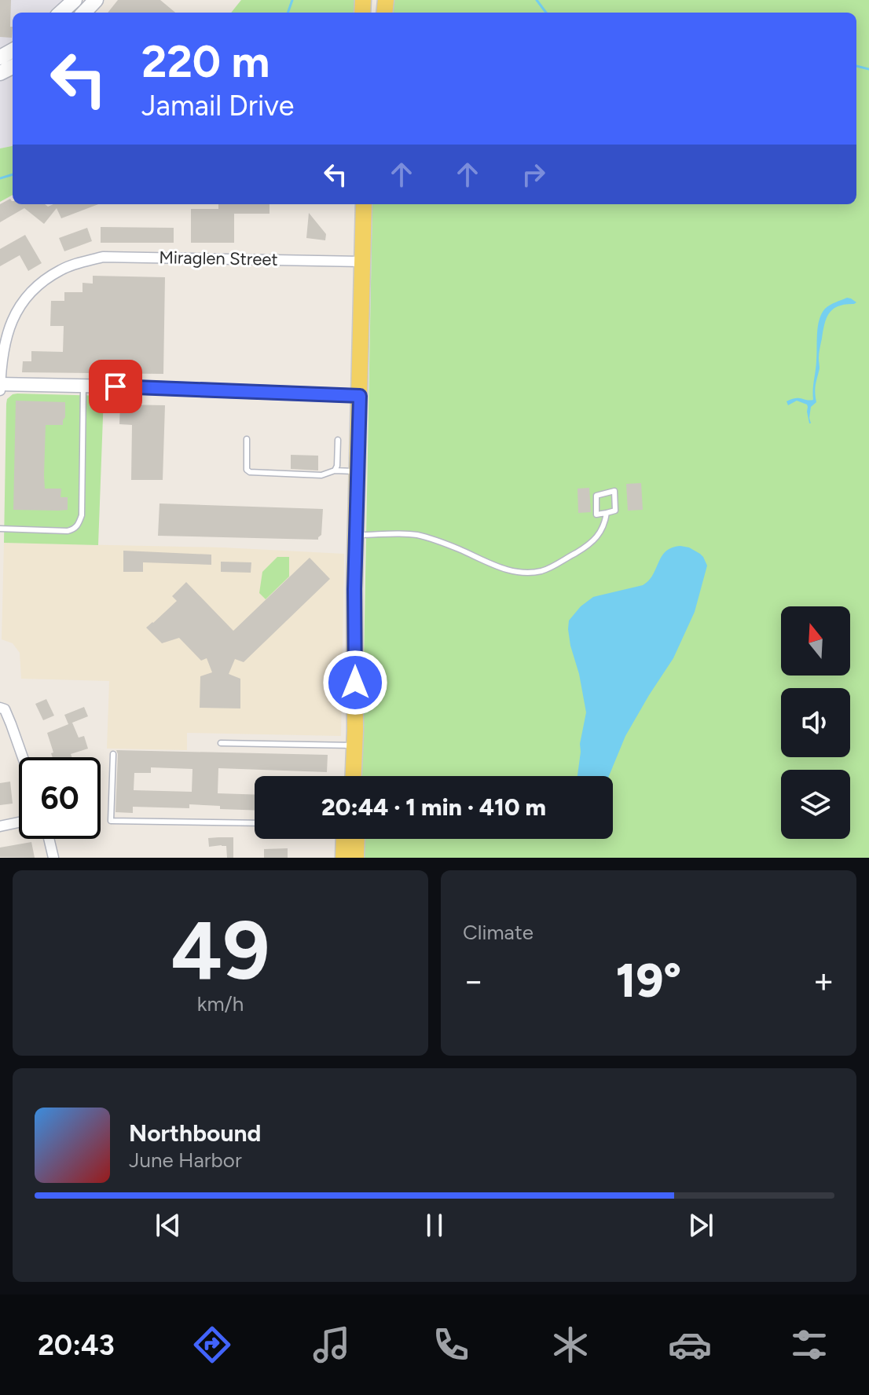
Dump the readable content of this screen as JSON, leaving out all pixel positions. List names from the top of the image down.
{
  "streets": {
    "street": ["Miraglen Street"]
  },
  "north": "top",
  "page": {
    "turn": ["220 m", "Jamail Drive"],
    "limit": "60",
    "trip": "20:44 · 1 min · 410 m",
    "tile": [
      ["49", "km/h"],
      "Climate"
    ],
    "heat": ["−", "19°", "+"],
    "song": ["Northbound", "June Harbor"],
    "tabs": "20:43"
  }
}
